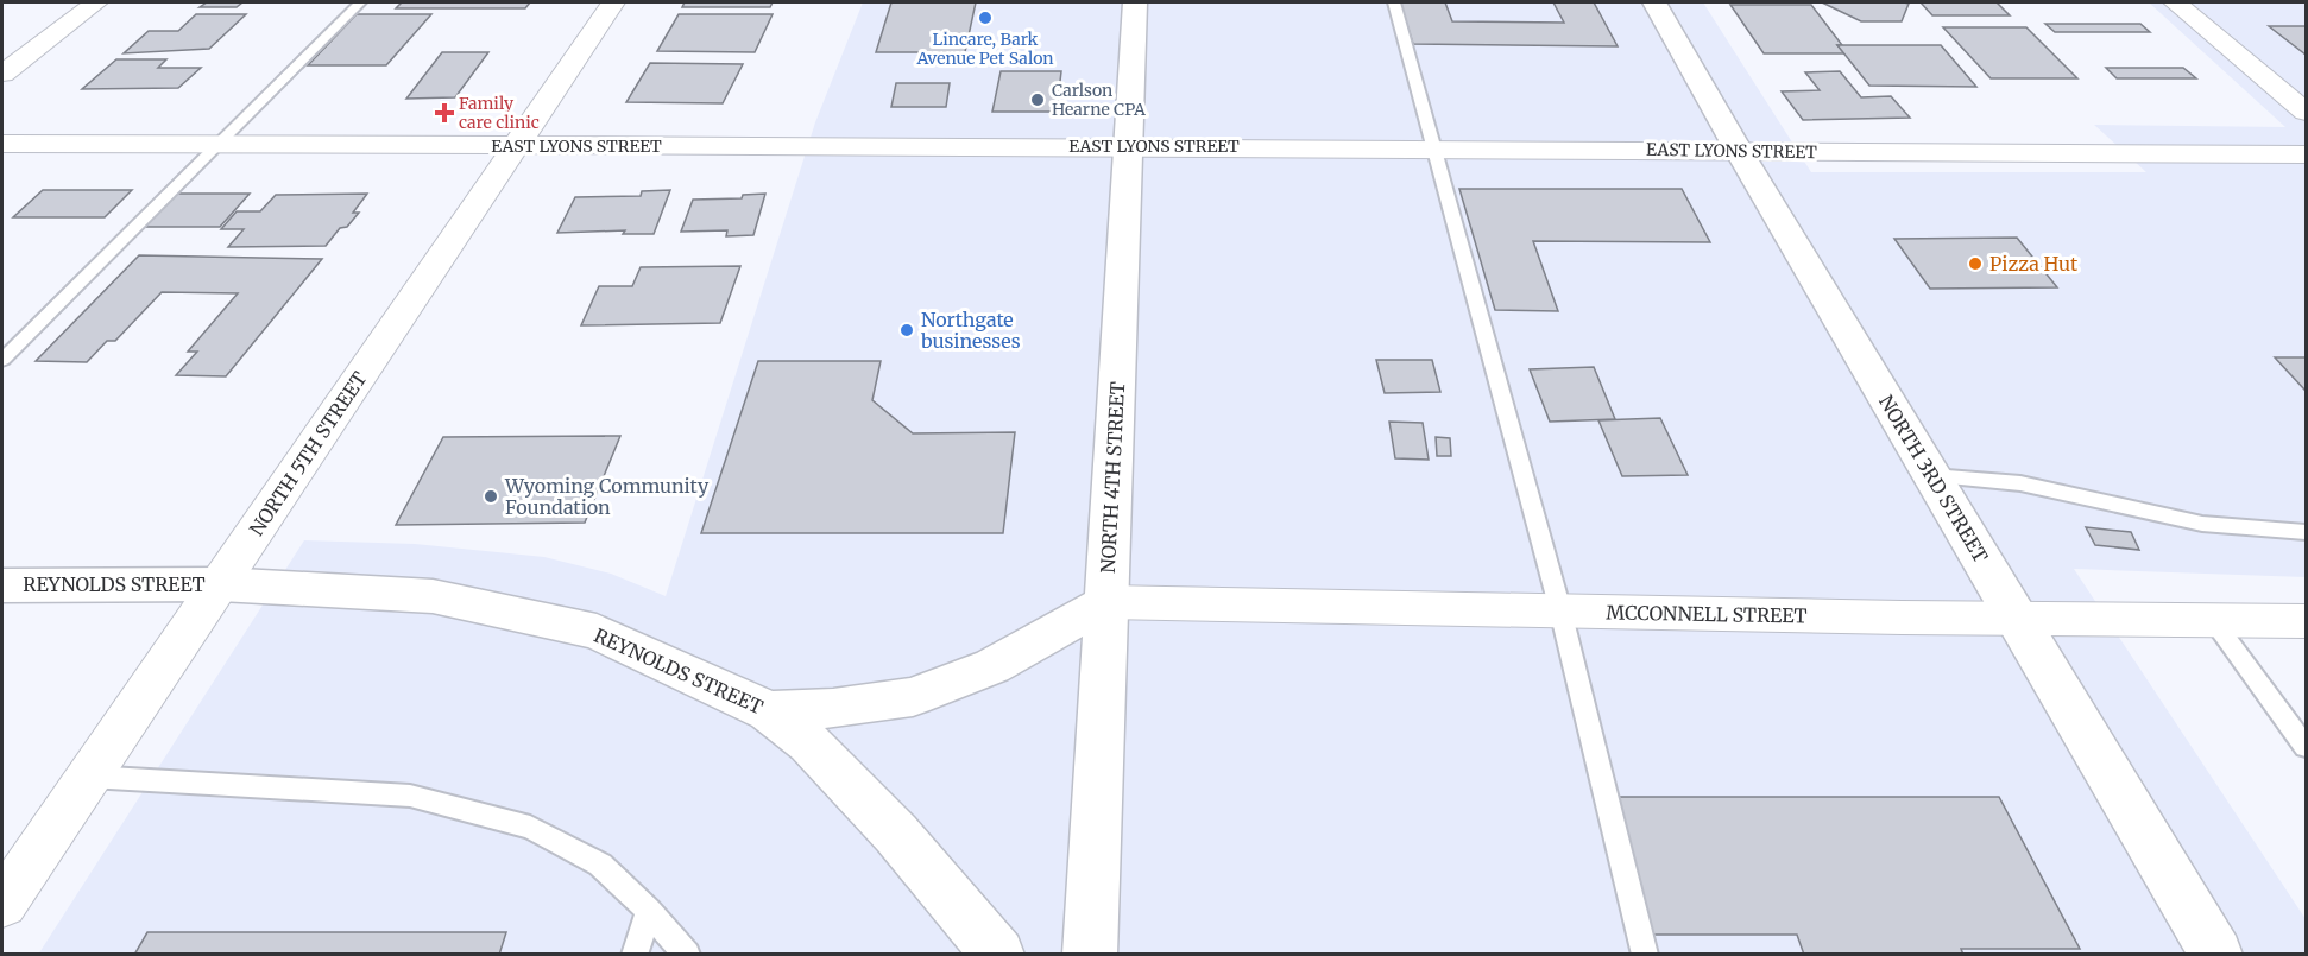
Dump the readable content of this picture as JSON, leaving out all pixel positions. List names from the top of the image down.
{
  "streets": {
    "main road": ["NORTH 4TH STREET", "NORTH 3RD STREET", "REYNOLDS STREET"],
    "street": ["EAST LYONS STREET", "NORTH 5TH STREET", "MCCONNELL STREET"]
  },
  "crossings": [
    ["EAST LYONS STREET", "NORTH 5TH STREET"],
    ["EAST LYONS STREET", "NORTH 4TH STREET"],
    ["EAST LYONS STREET", "NORTH 3RD STREET"],
    ["NORTH 5TH STREET", "REYNOLDS STREET"],
    ["NORTH 4TH STREET", "MCCONNELL STREET"],
    ["NORTH 3RD STREET", "MCCONNELL STREET"]
  ],
  "places": {
    "other": [
      "Lincare, Bark Avenue Pet Salon",
      "Carlson Hearne CPA",
      "Pizza Hut",
      "Northgate businesses",
      "Wyoming Community Foundation"
    ],
    "health": ["Family care clinic"]
  }
}
